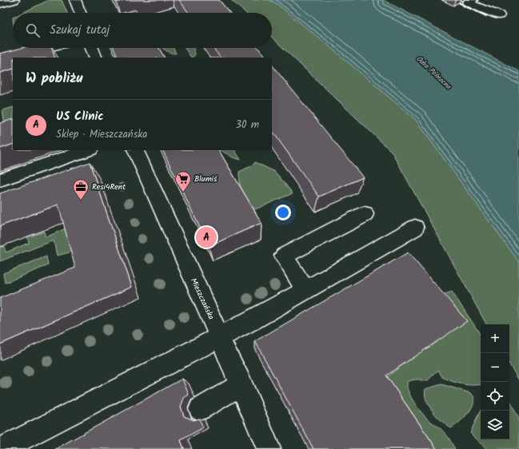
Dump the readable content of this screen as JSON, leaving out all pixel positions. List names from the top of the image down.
{
  "streets": {
    "street": ["Mieszczańska"]
  },
  "water": ["Odra Północna"],
  "places": {
    "supermarket": ["Blumiś"],
    "office": ["Resi4Rent"]
  },
  "page": {
    "search": "Szukaj tutaj",
    "heading": "W pobliżu",
    "list": [
      {
        "mark": "A",
        "name": "US Clinic",
        "note": "Sklep · Mieszczańska",
        "value": "30 m"
      }
    ],
    "pins": "A",
    "map_buttons": ["+", "−"]
  }
}
